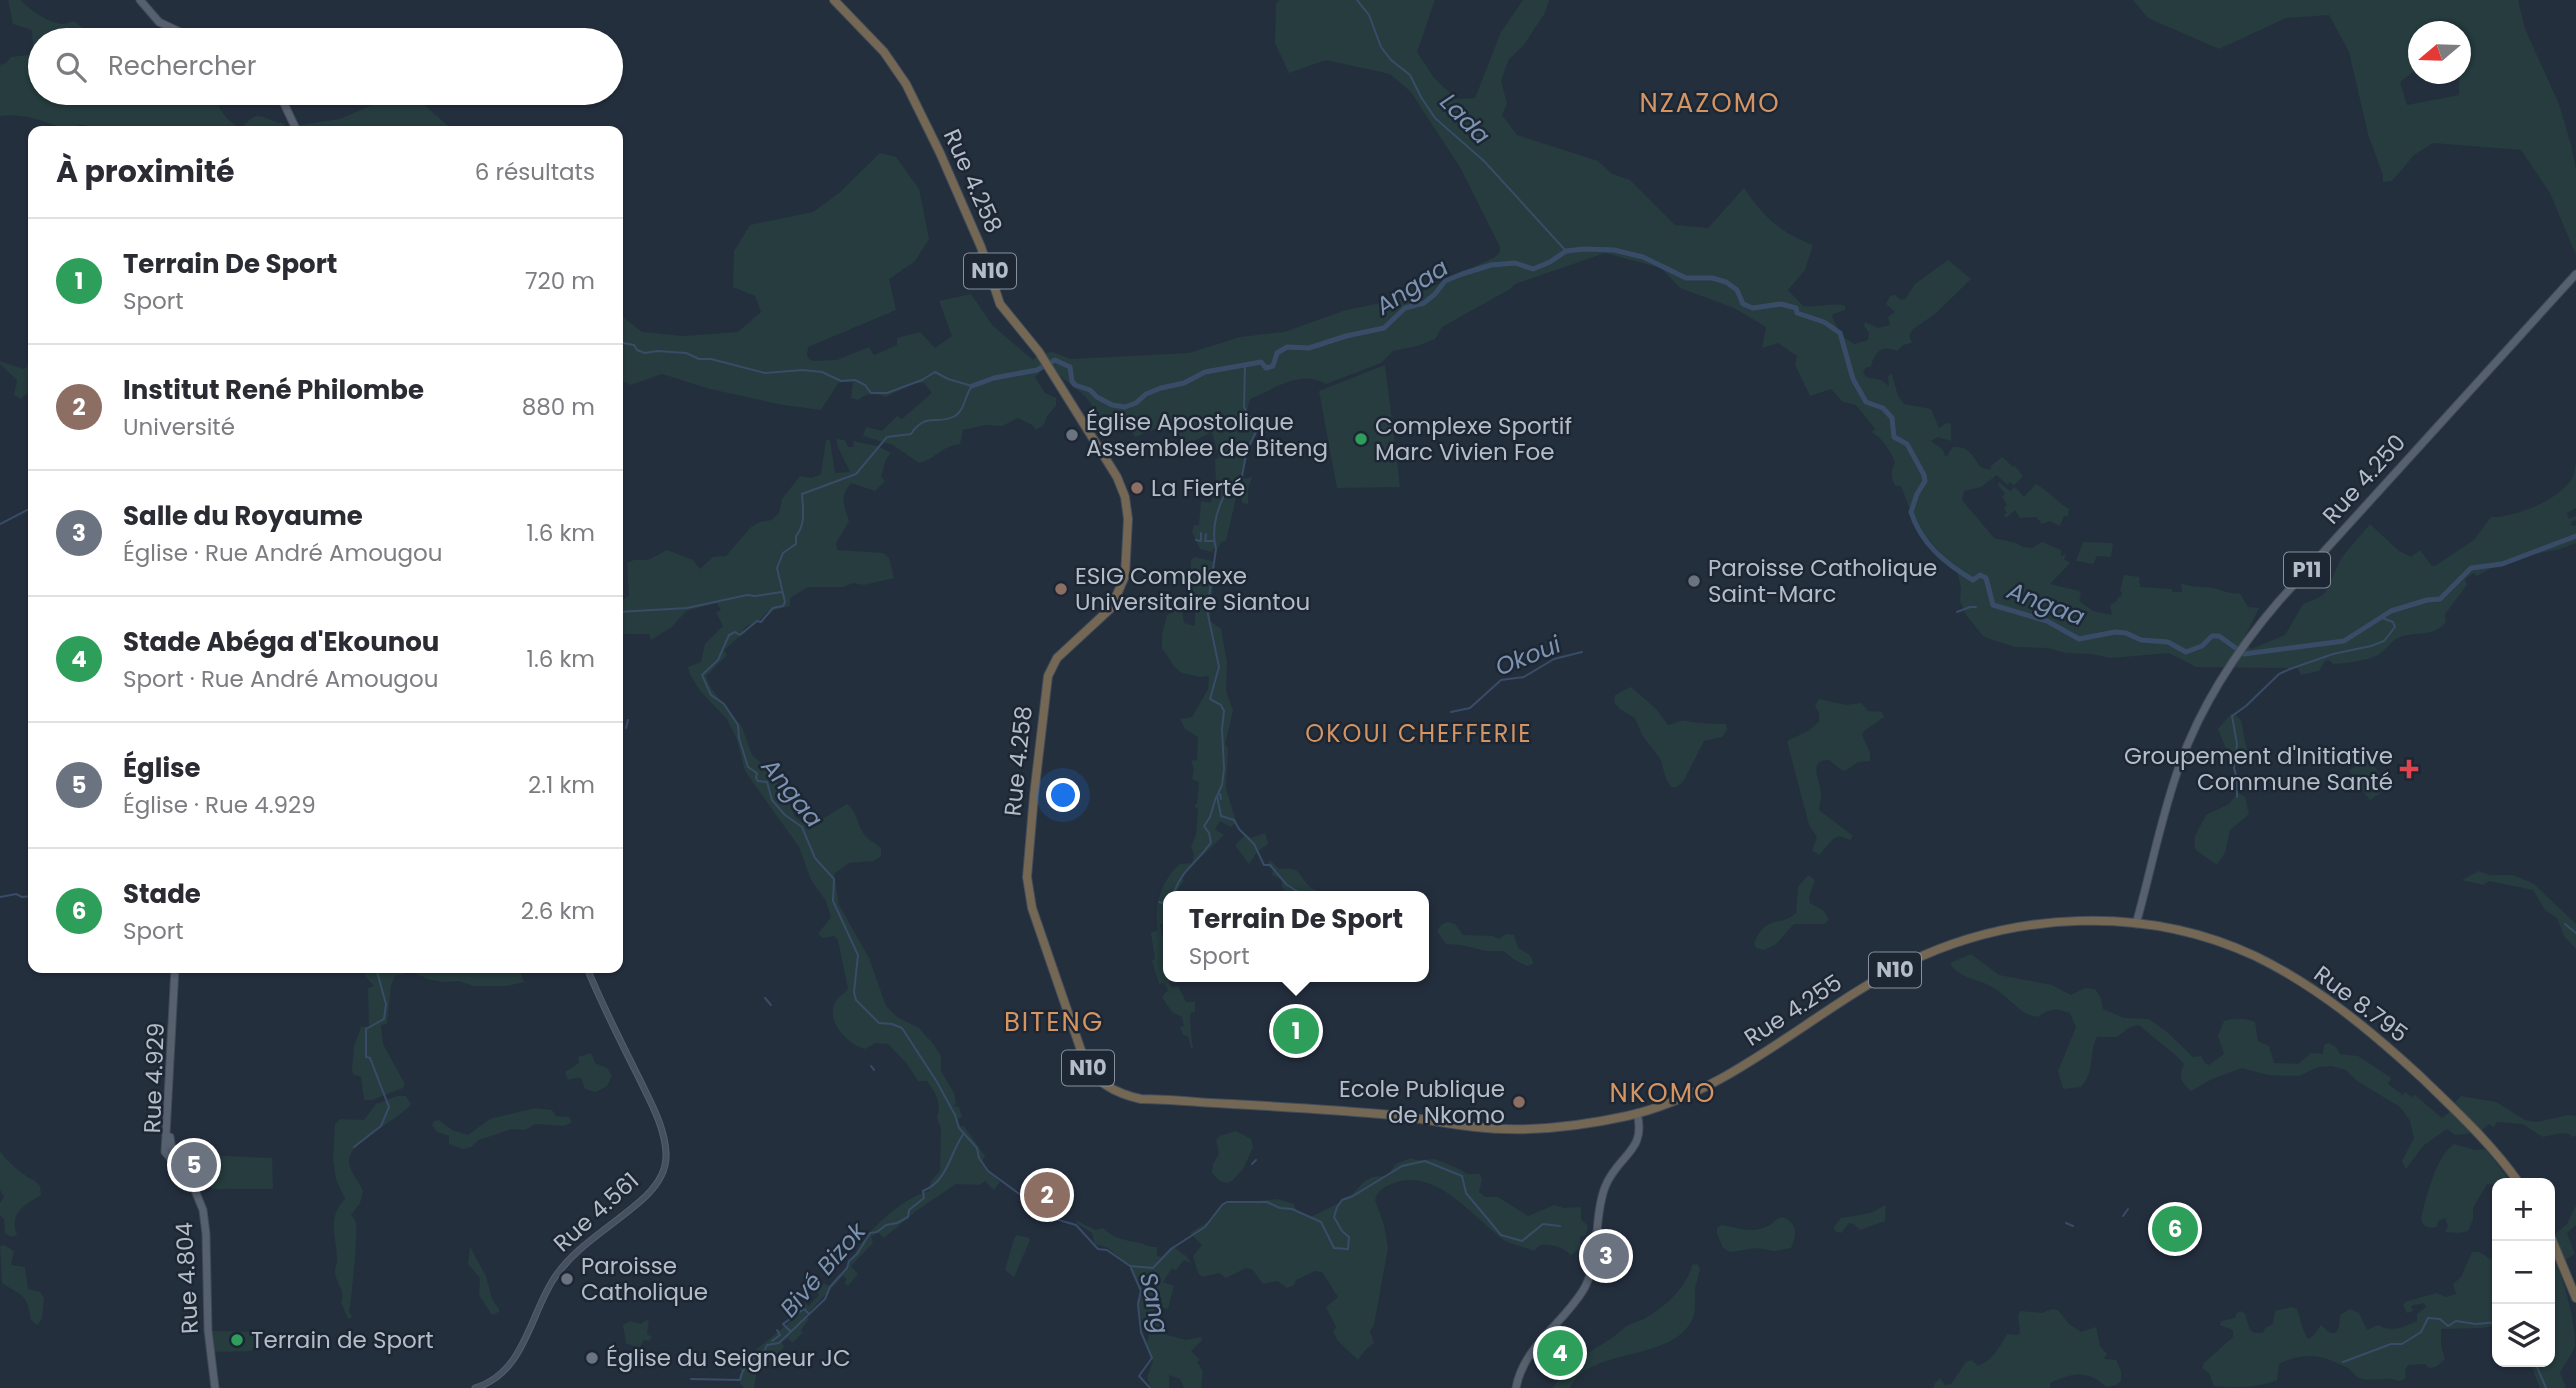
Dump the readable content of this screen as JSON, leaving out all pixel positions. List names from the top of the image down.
{
  "streets": {
    "highway": [
      "Rue 4.258",
      "N10",
      "Rue 8.795",
      "Rue 4.255"
    ],
    "main road": [
      "Rue 4.250",
      "P11",
      "Rue 4.561",
      "Rue 4.804"
    ]
  },
  "crossings": [
    ["Rue 4.258", "Rue 4.255"],
    ["Rue 4.250", "Rue 8.795"],
    ["Rue 4.250", "Rue 4.255"],
    ["Rue 8.795", "Rue 4.255"]
  ],
  "districts": [
    "NZAZOMO",
    "OKOUI CHEFFERIE",
    "BITENG",
    "NKOMO"
  ],
  "water": [
    "Lada",
    "Angaa",
    "Okoui",
    "Bivé Bizok",
    "Sang"
  ],
  "places": {
    "other": [
      "Église Apostolique Assemblee de Biteng",
      "Complexe Sportif Marc Vivien Foe",
      "La Fierté",
      "Paroisse Catholique Saint-Marc",
      "ESIG Complexe Universitaire Siantou",
      "Ecole Publique de Nkomo",
      "Paroisse Catholique",
      "Terrain de Sport",
      "Église du Seigneur JC"
    ],
    "health": ["Groupement d'Initiative Commune Santé"]
  },
  "north": "left",
  "page": {
    "search": "Rechercher",
    "heading": ["À proximité", "6 résultats"],
    "list": [
      {
        "mark": "1",
        "name": "Terrain De Sport",
        "note": "Sport",
        "value": "720 m"
      },
      {
        "mark": "2",
        "name": "Institut René Philombe",
        "note": "Université",
        "value": "880 m"
      },
      {
        "mark": "3",
        "name": "Salle du Royaume",
        "note": "Église · Rue André Amougou",
        "value": "1.6 km"
      },
      {
        "mark": "4",
        "name": "Stade Abéga d'Ekounou",
        "note": "Sport · Rue André Amougou",
        "value": "1.6 km"
      },
      {
        "mark": "5",
        "name": "Église",
        "note": "Église · Rue 4.929",
        "value": "2.1 km"
      },
      {
        "mark": "6",
        "name": "Stade",
        "note": "Sport",
        "value": "2.6 km"
      }
    ],
    "popup": ["Terrain De Sport", "Sport"],
    "pins": [
      "1",
      "5",
      "2",
      "6",
      "3",
      "4"
    ],
    "map_buttons": ["+", "−"]
  }
}
